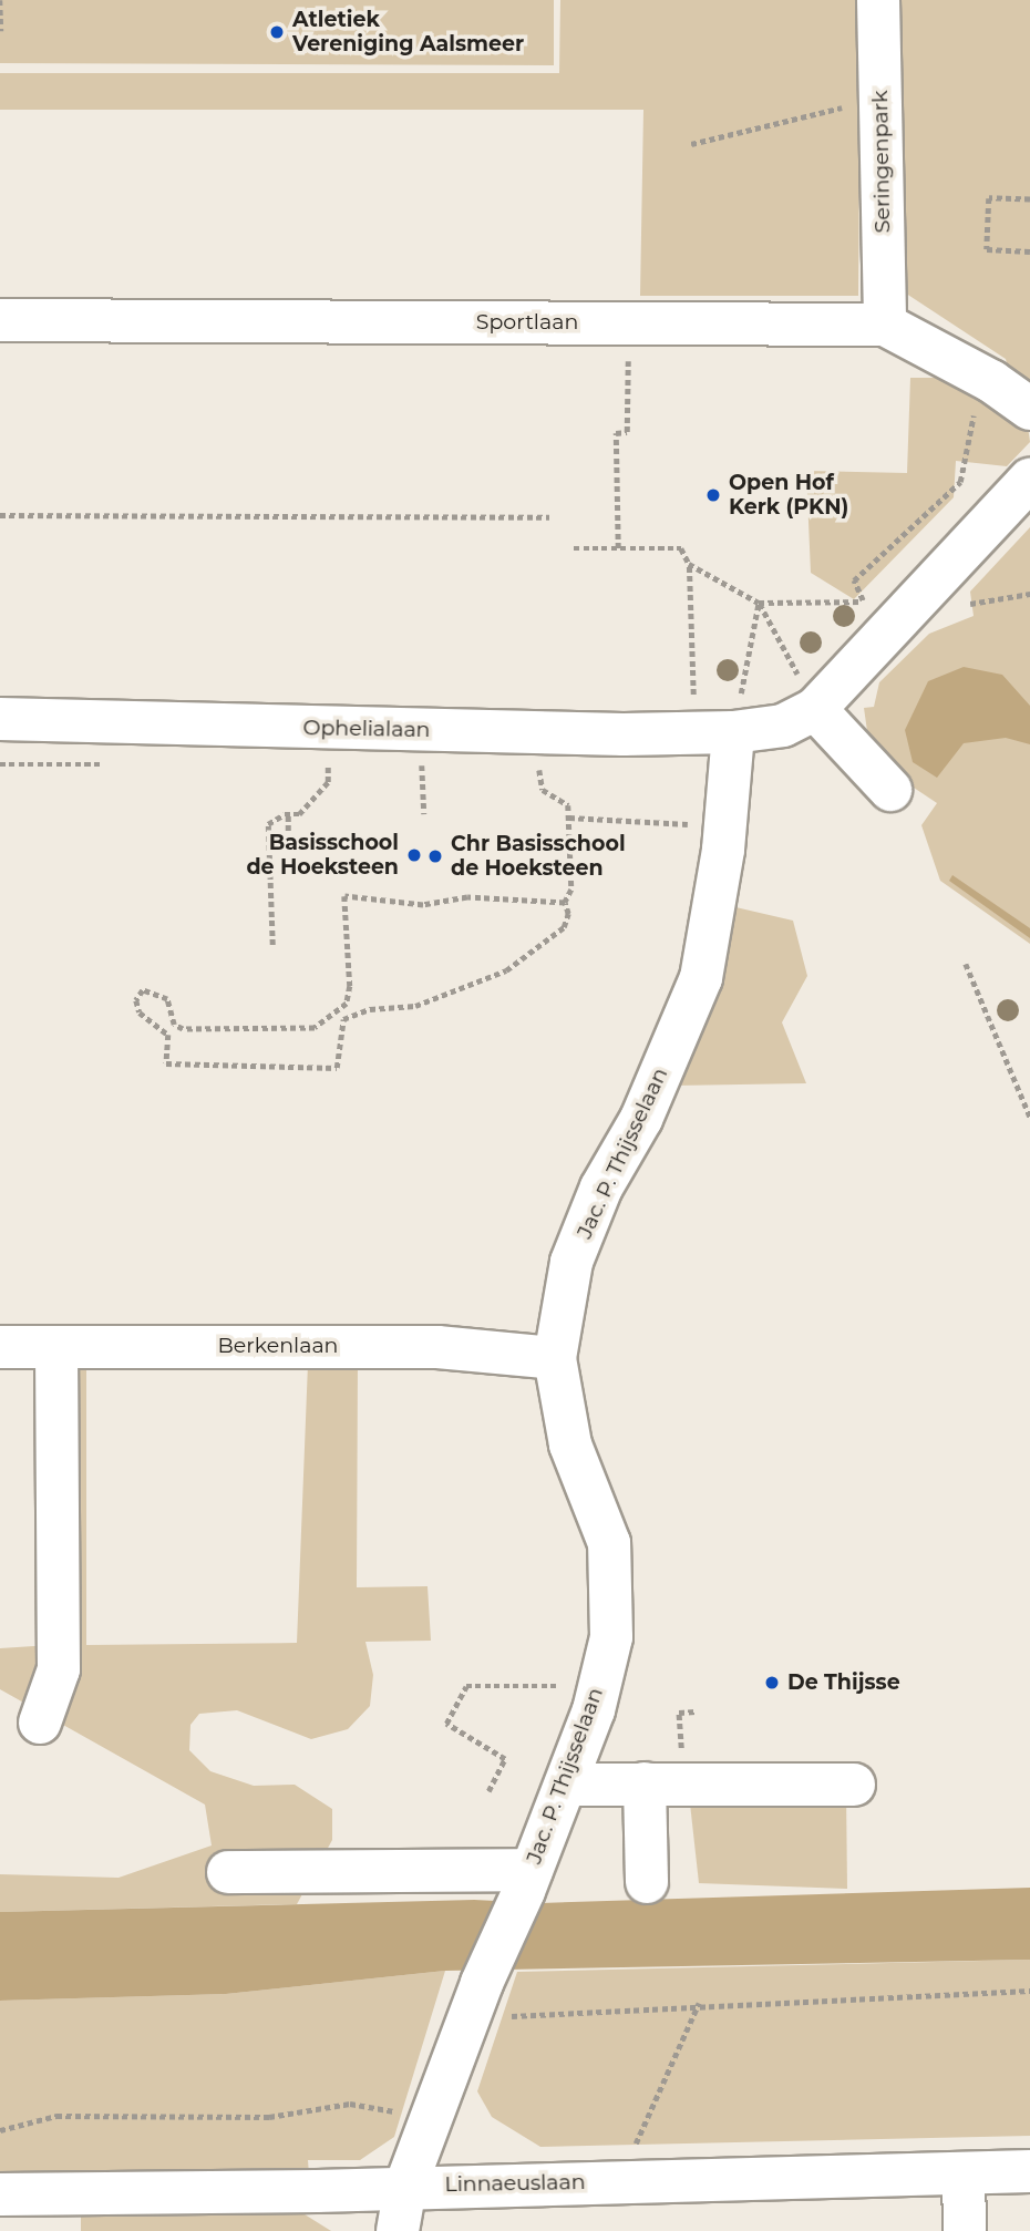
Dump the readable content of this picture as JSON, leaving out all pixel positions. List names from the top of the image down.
{
  "streets": {
    "street": [
      "Seringenpark",
      "Sportlaan",
      "Ophelialaan",
      "Jac. P. Thijsselaan",
      "Berkenlaan",
      "Linnaeuslaan"
    ]
  },
  "crossings": [
    ["Seringenpark", "Sportlaan"],
    ["Ophelialaan", "Jac. P. Thijsselaan"],
    ["Jac. P. Thijsselaan", "Berkenlaan"],
    ["Jac. P. Thijsselaan", "Linnaeuslaan"]
  ],
  "places": [
    "Atletiek Vereniging Aalsmeer",
    "Open Hof Kerk (PKN)",
    "Basisschool de Hoeksteen",
    "Chr Basisschool de Hoeksteen",
    "De Thijsse"
  ]
}
